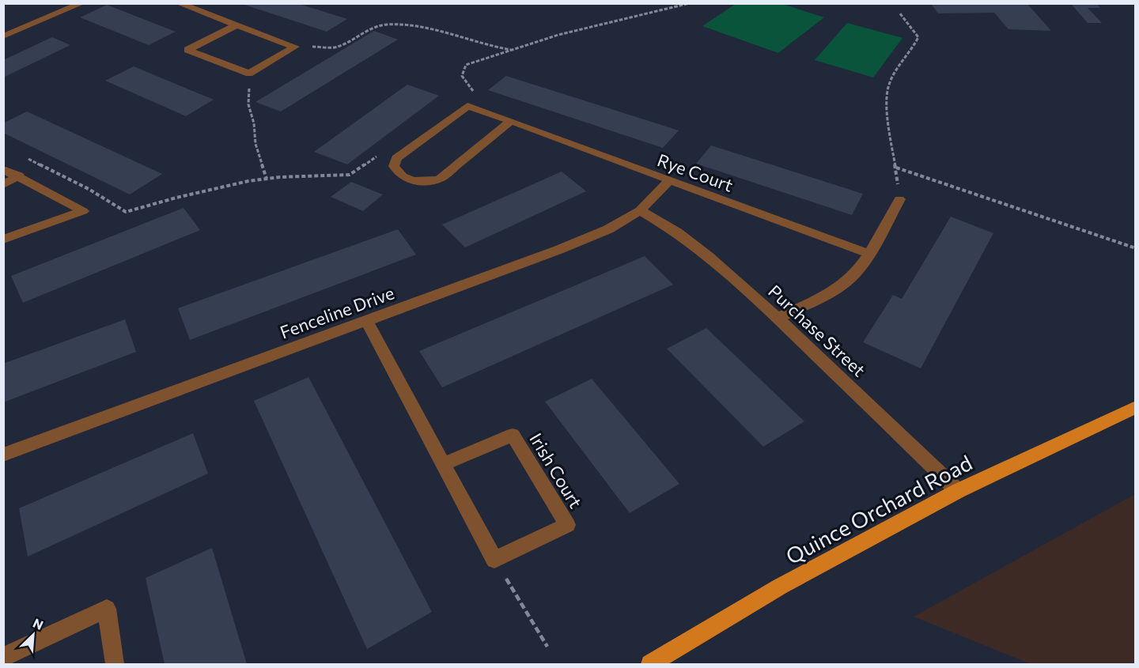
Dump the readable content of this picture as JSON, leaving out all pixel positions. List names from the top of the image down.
{
  "streets": {
    "main road": ["Quince Orchard Road"],
    "street": [
      "Rye Court",
      "Fenceline Drive",
      "Purchase Street",
      "Irish Court"
    ]
  },
  "crossings": [
    ["Rye Court", "Fenceline Drive"],
    ["Fenceline Drive", "Purchase Street"],
    ["Purchase Street", "Quince Orchard Road"]
  ],
  "north": "top right"
}
